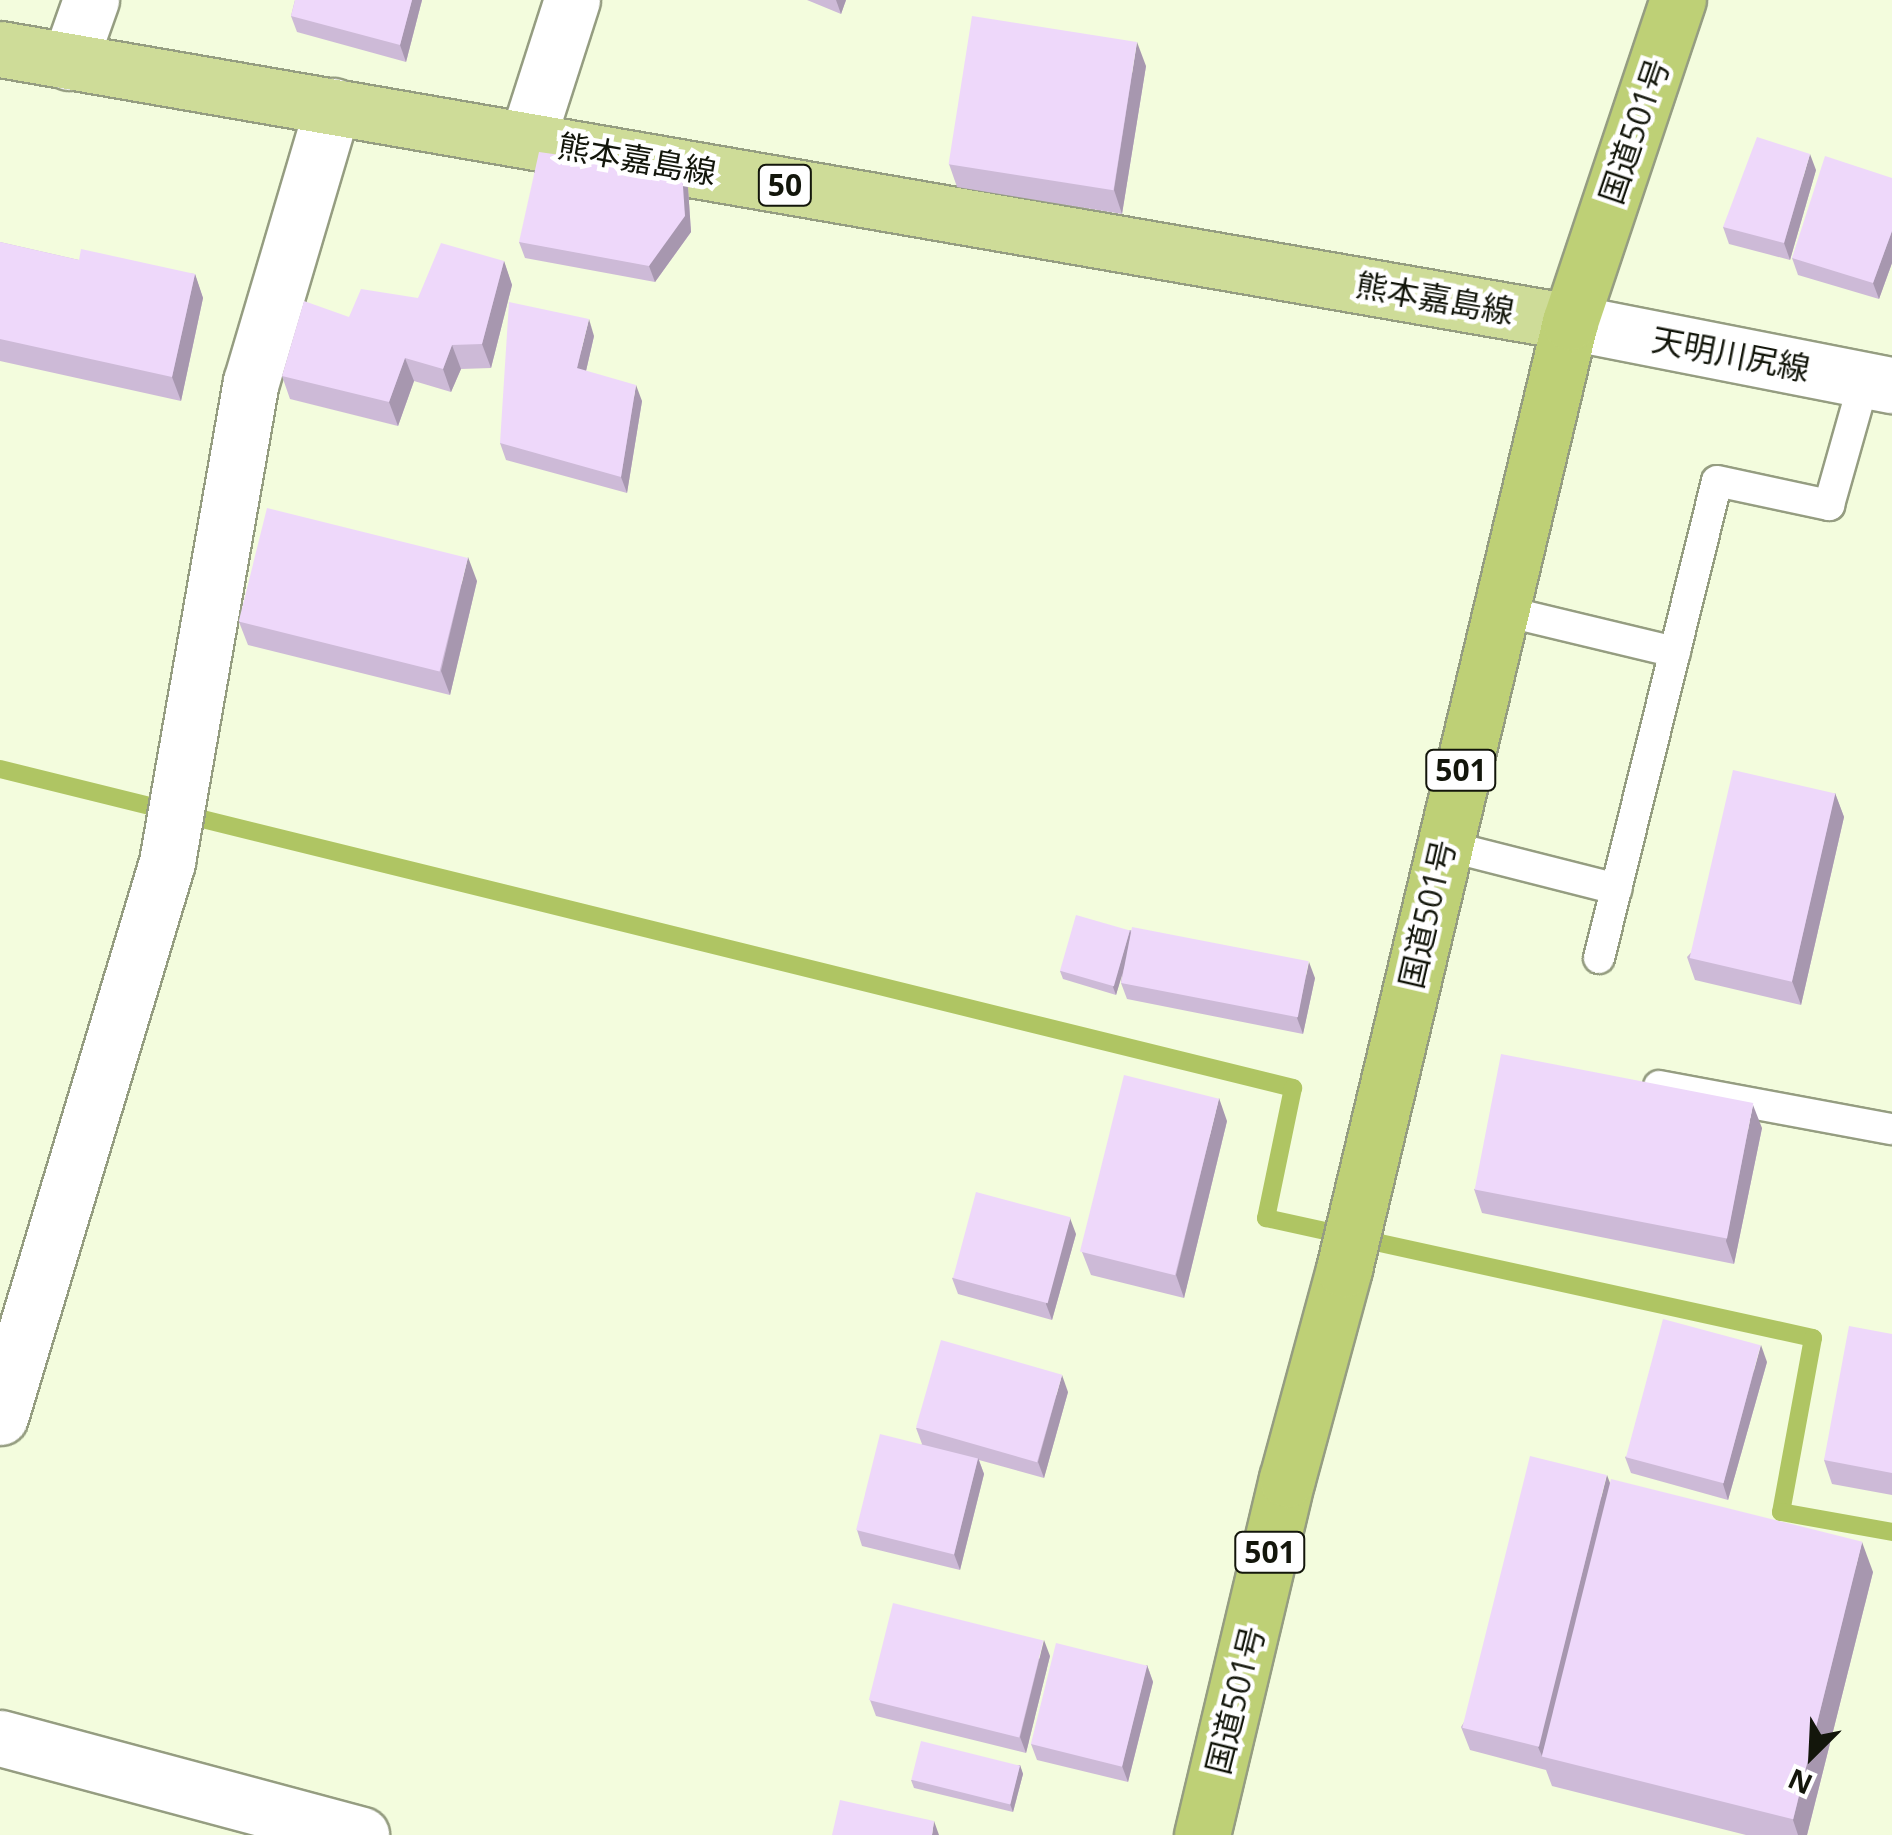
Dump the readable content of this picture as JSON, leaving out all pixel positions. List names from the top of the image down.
{
  "streets": {
    "highway": ["国道501号", "501"],
    "main road": ["熊本嘉島線", "50"],
    "street": ["天明川尻線"]
  },
  "crossings": [
    ["国道501号", "熊本嘉島線"],
    ["国道501号", "天明川尻線"],
    ["熊本嘉島線", "天明川尻線"]
  ],
  "north": "bottom left"
}
